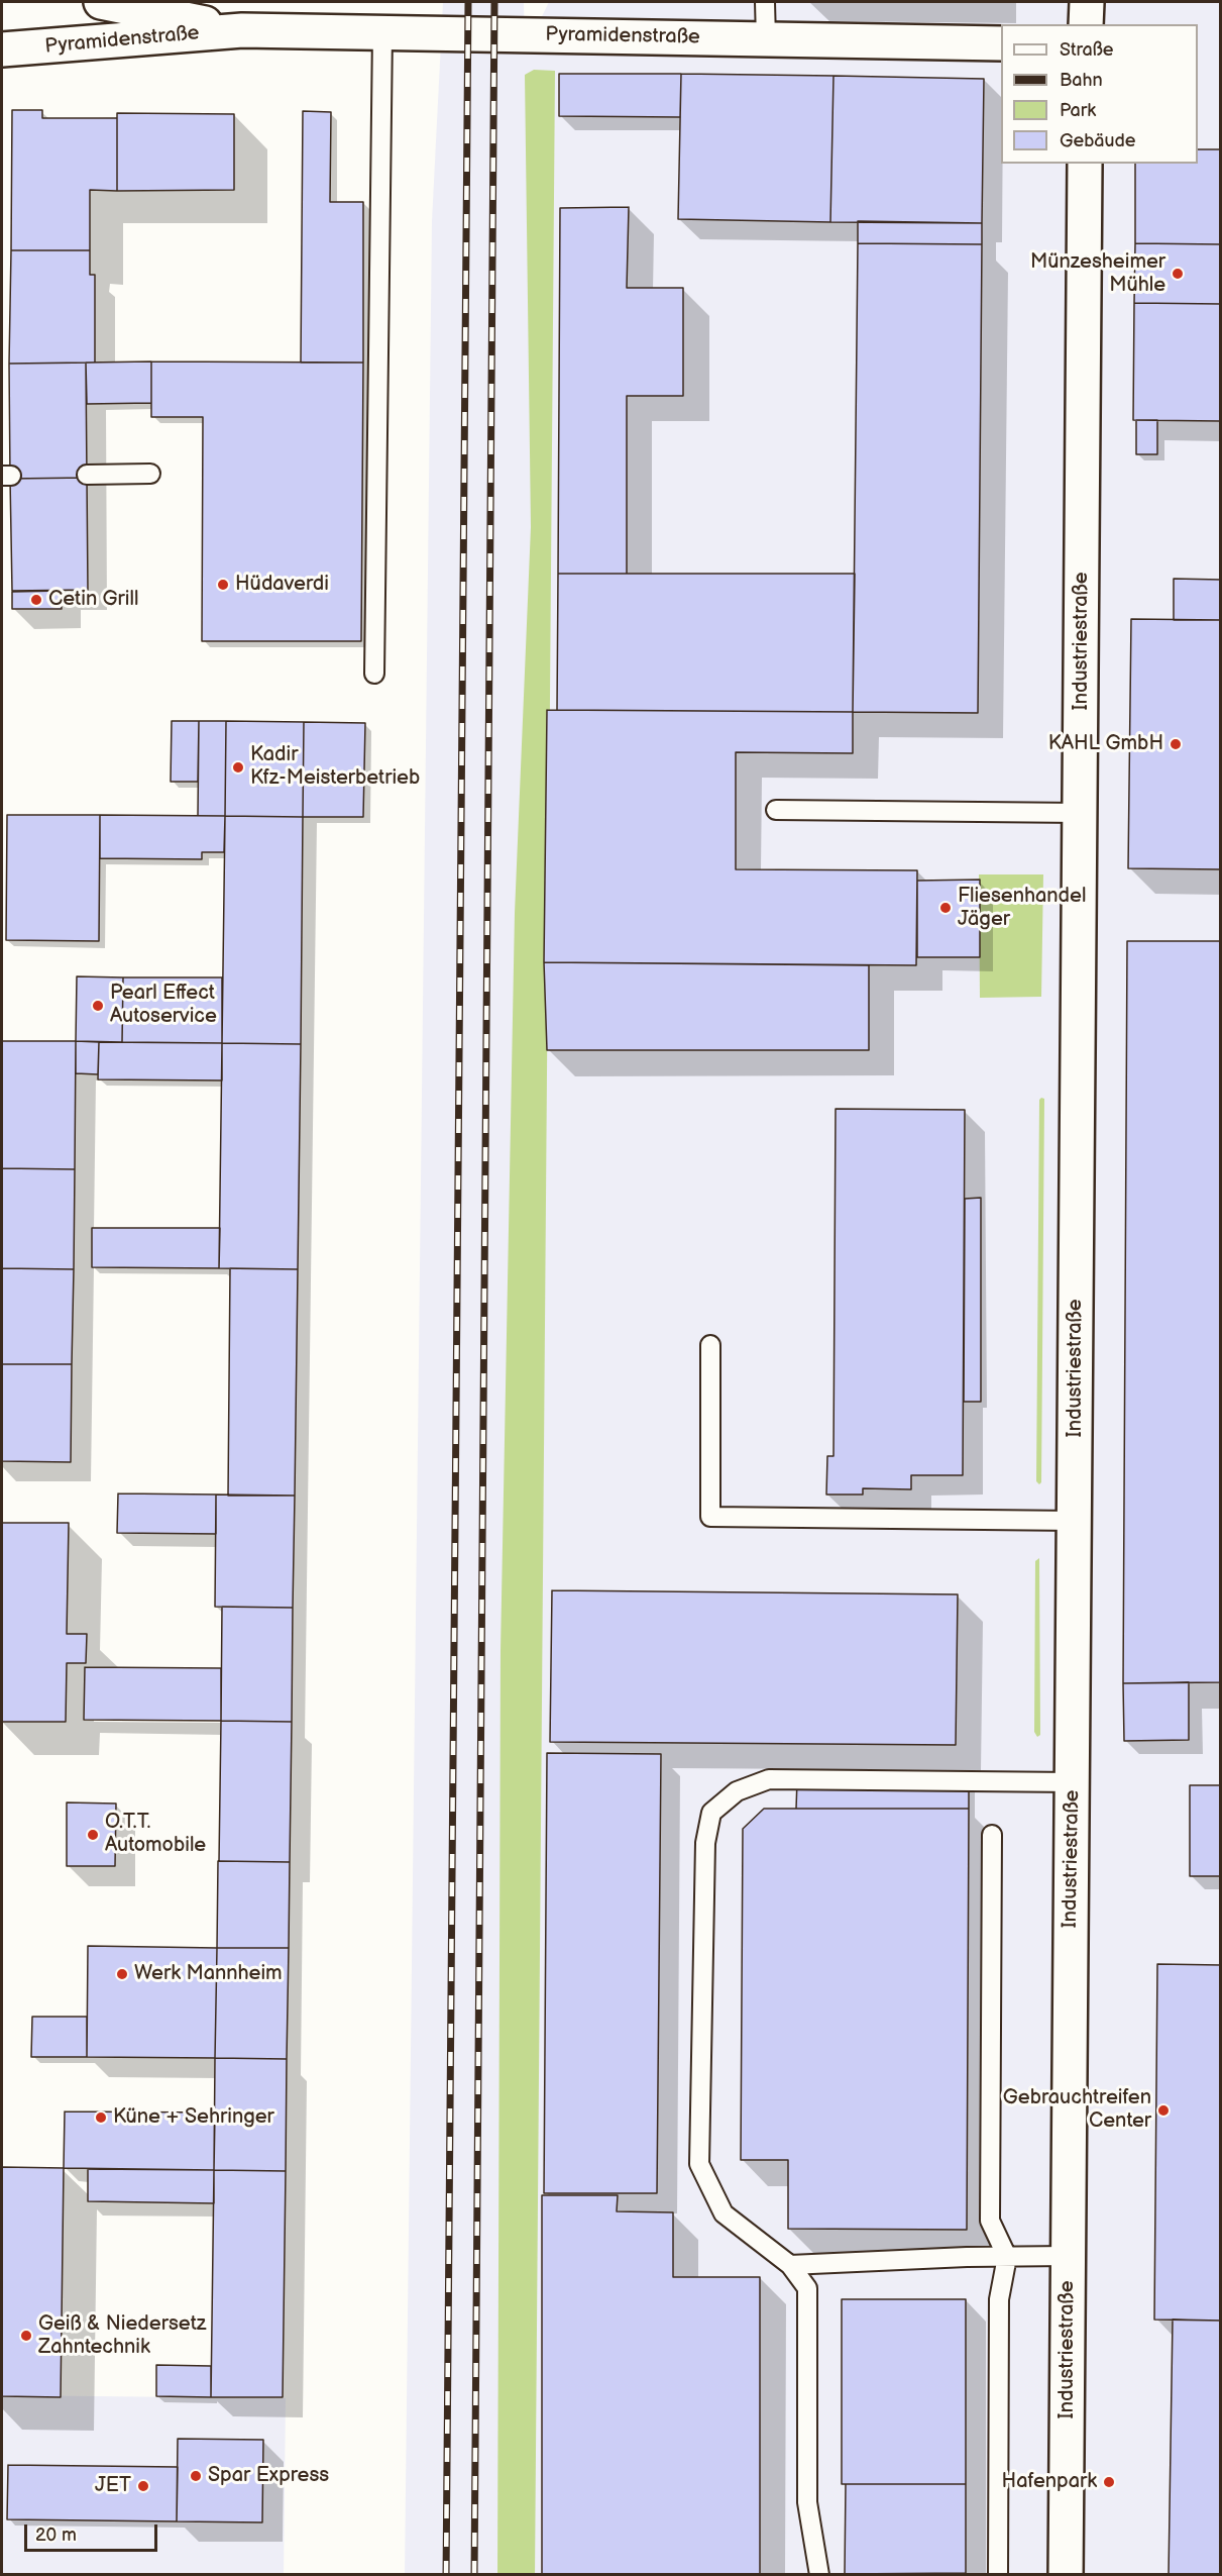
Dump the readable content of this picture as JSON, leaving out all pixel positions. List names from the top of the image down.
{
  "streets": {
    "street": ["Pyramidenstraße", "Industriestraße"]
  },
  "places": [
    "Münzesheimer Mühle",
    "Hüdaverdi",
    "Cetin Grill",
    "KAHL GmbH",
    "Kadir Kfz-Meisterbetrieb",
    "Fliesenhandel Jäger",
    "Pearl Effect Autoservice",
    "O.T.T. Automobile",
    "Werk Mannheim",
    "Gebrauchtreifen Center",
    "Küne + Sehringer",
    "Geiß & Niedersetz Zahntechnik",
    "Spar Express",
    "Hafenpark",
    "JET"
  ],
  "legend": [
    "Straße",
    "Bahn",
    "Park",
    "Gebäude"
  ],
  "scale_bar": "20 m"
}
